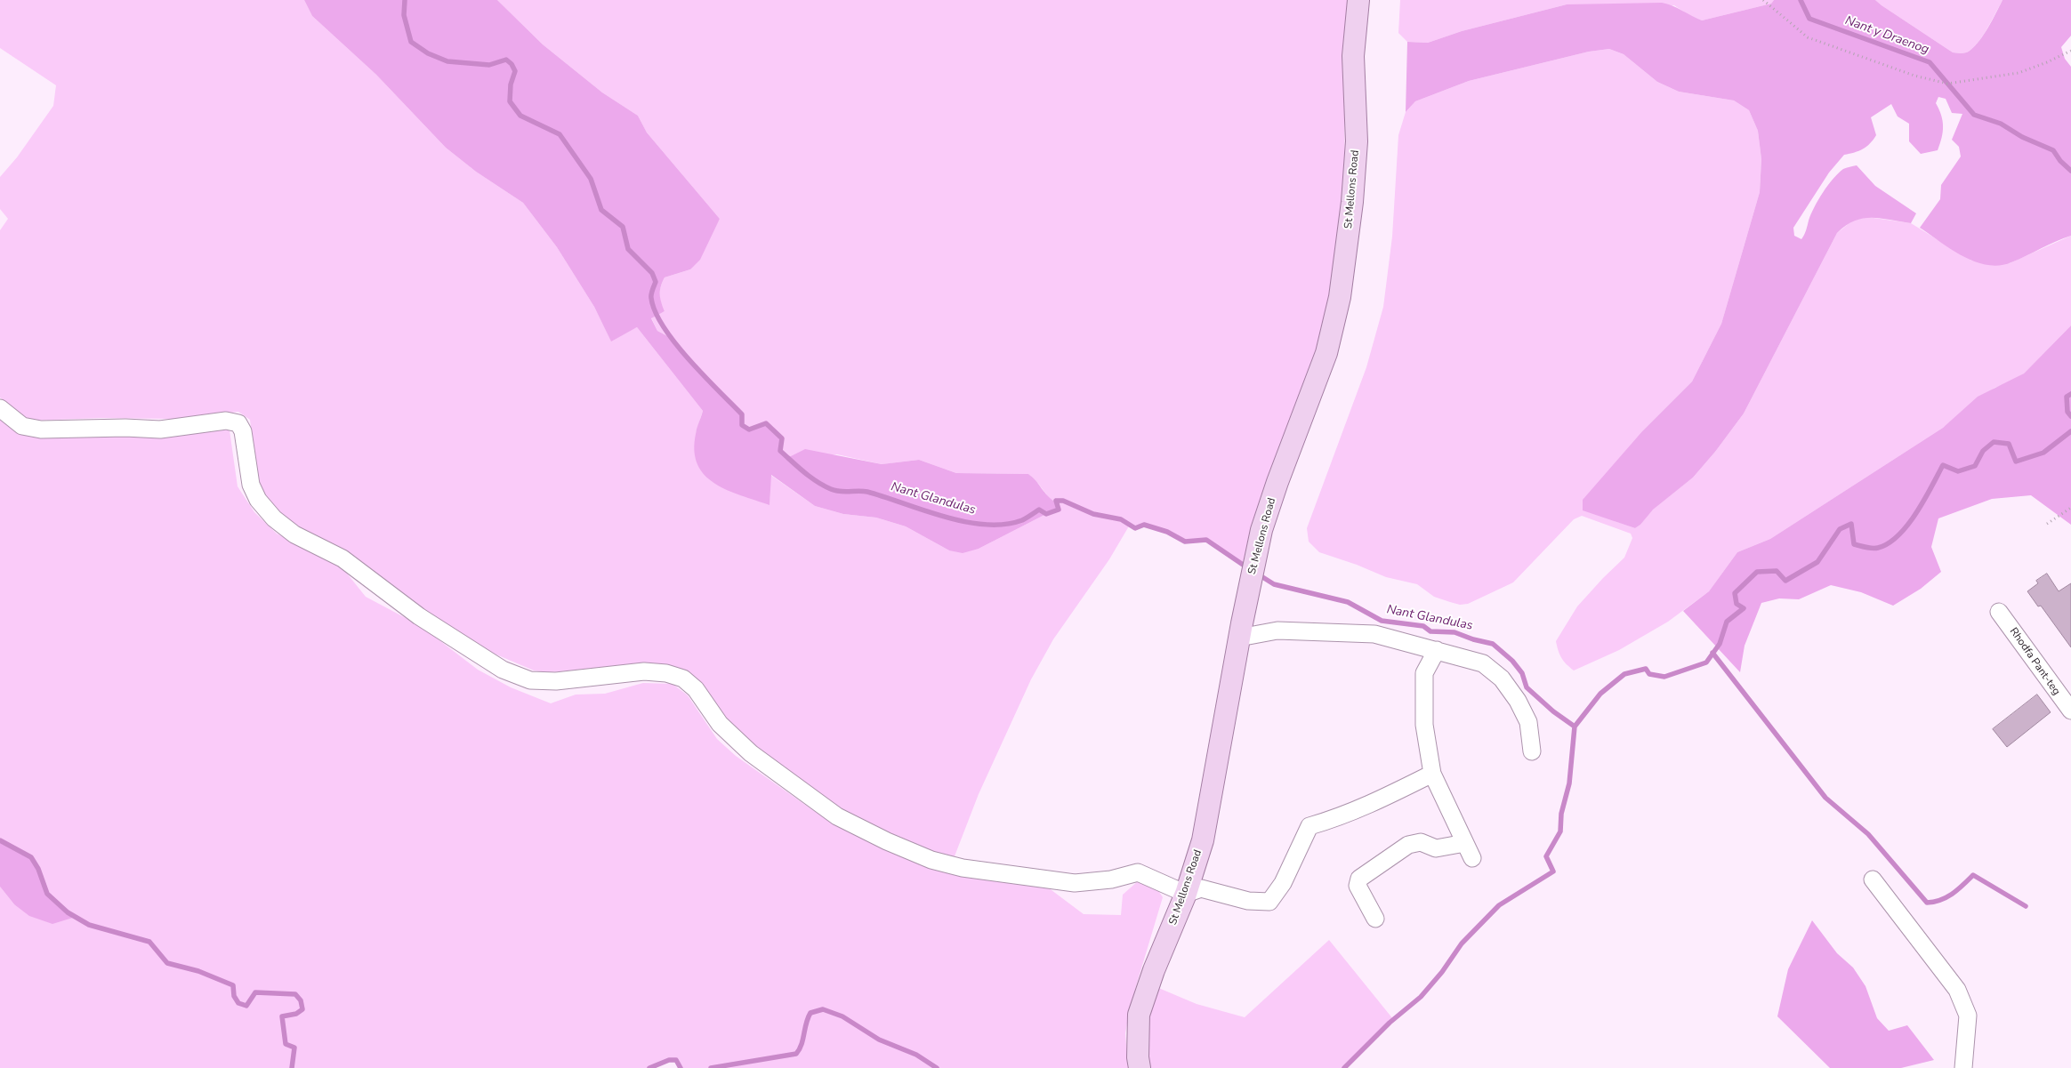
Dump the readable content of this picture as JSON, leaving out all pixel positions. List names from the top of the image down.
{
  "streets": {
    "main road": ["St Mellons Road"],
    "street": ["Rhodfa Pant-teg"]
  },
  "water": ["Nant y Draenog", "Nant Glandulas"]
}
